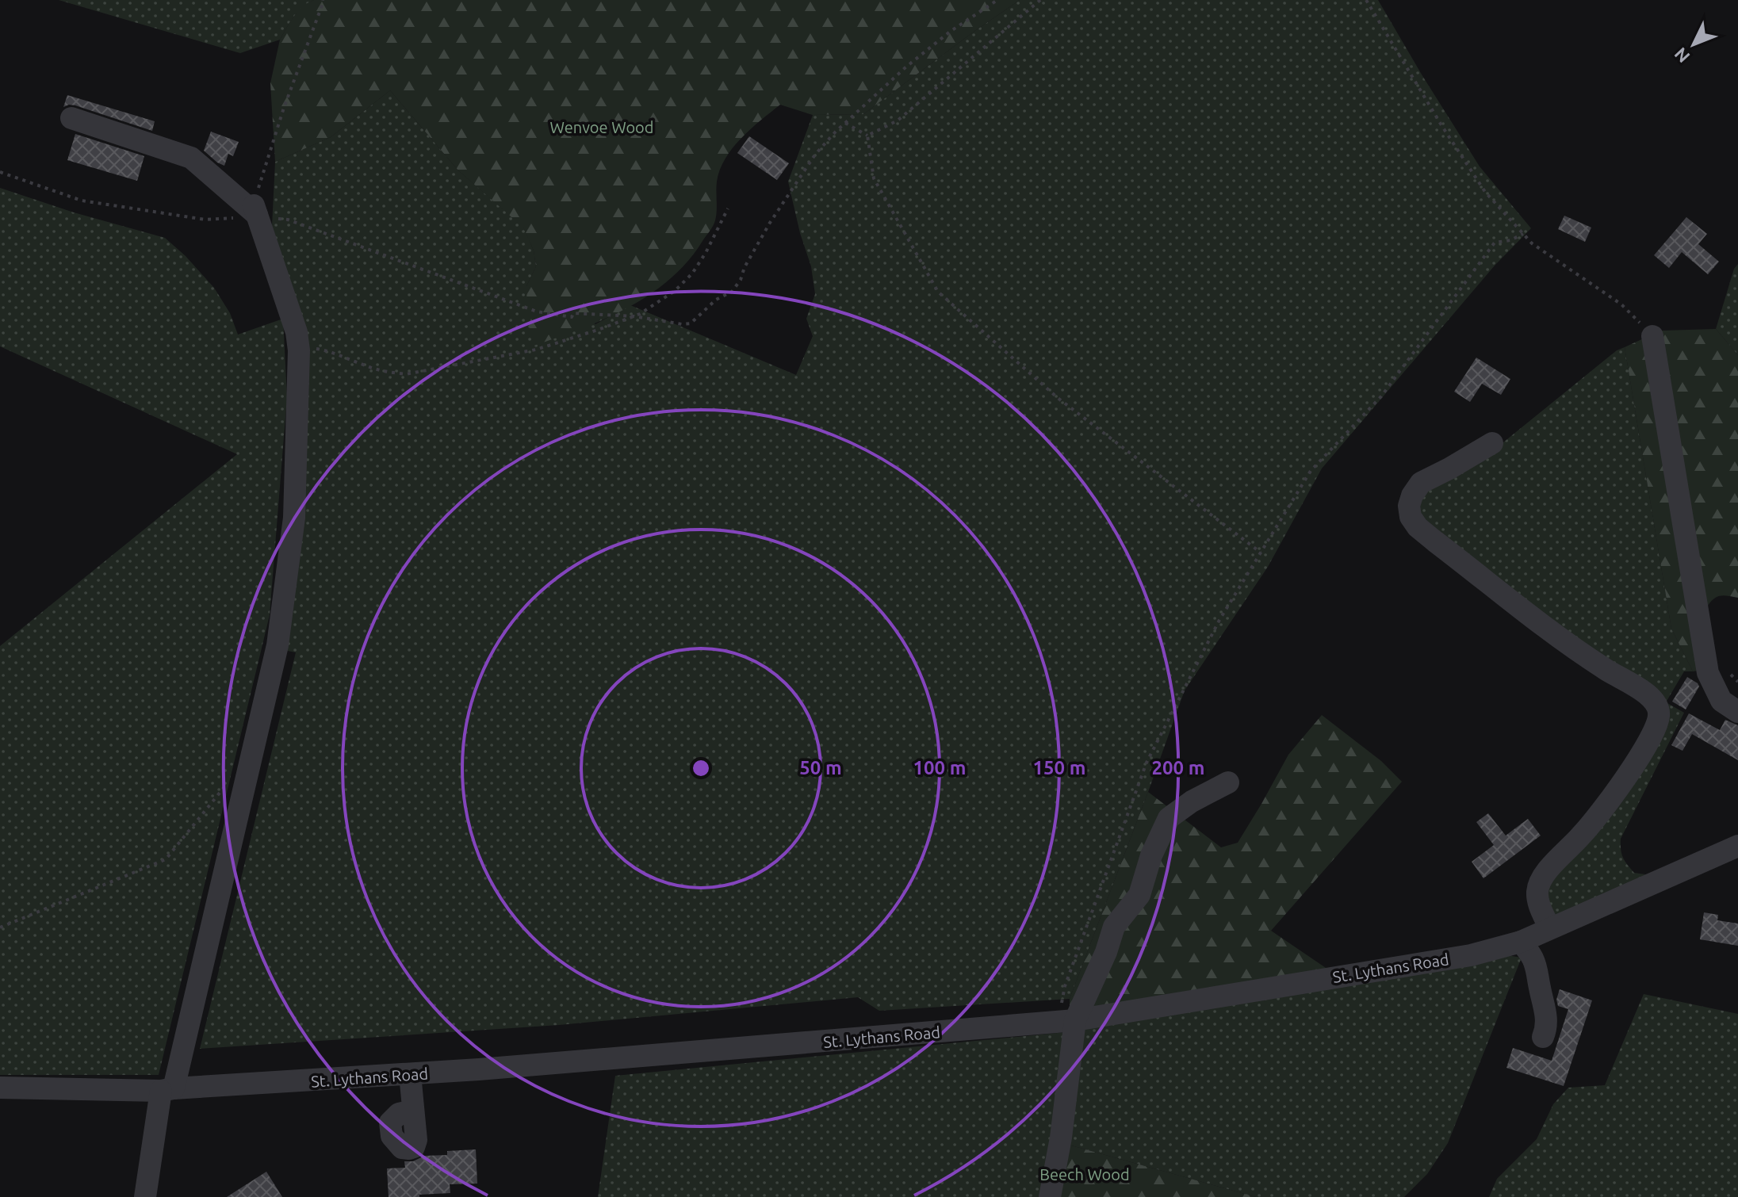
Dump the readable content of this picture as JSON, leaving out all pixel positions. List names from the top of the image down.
{
  "streets": {
    "street": ["St. Lythans Road"]
  },
  "parks": ["Wenvoe Wood", "Beech Wood"],
  "north": "bottom left",
  "rings": [
    "50 m",
    "100 m",
    "150 m",
    "200 m"
  ]
}
